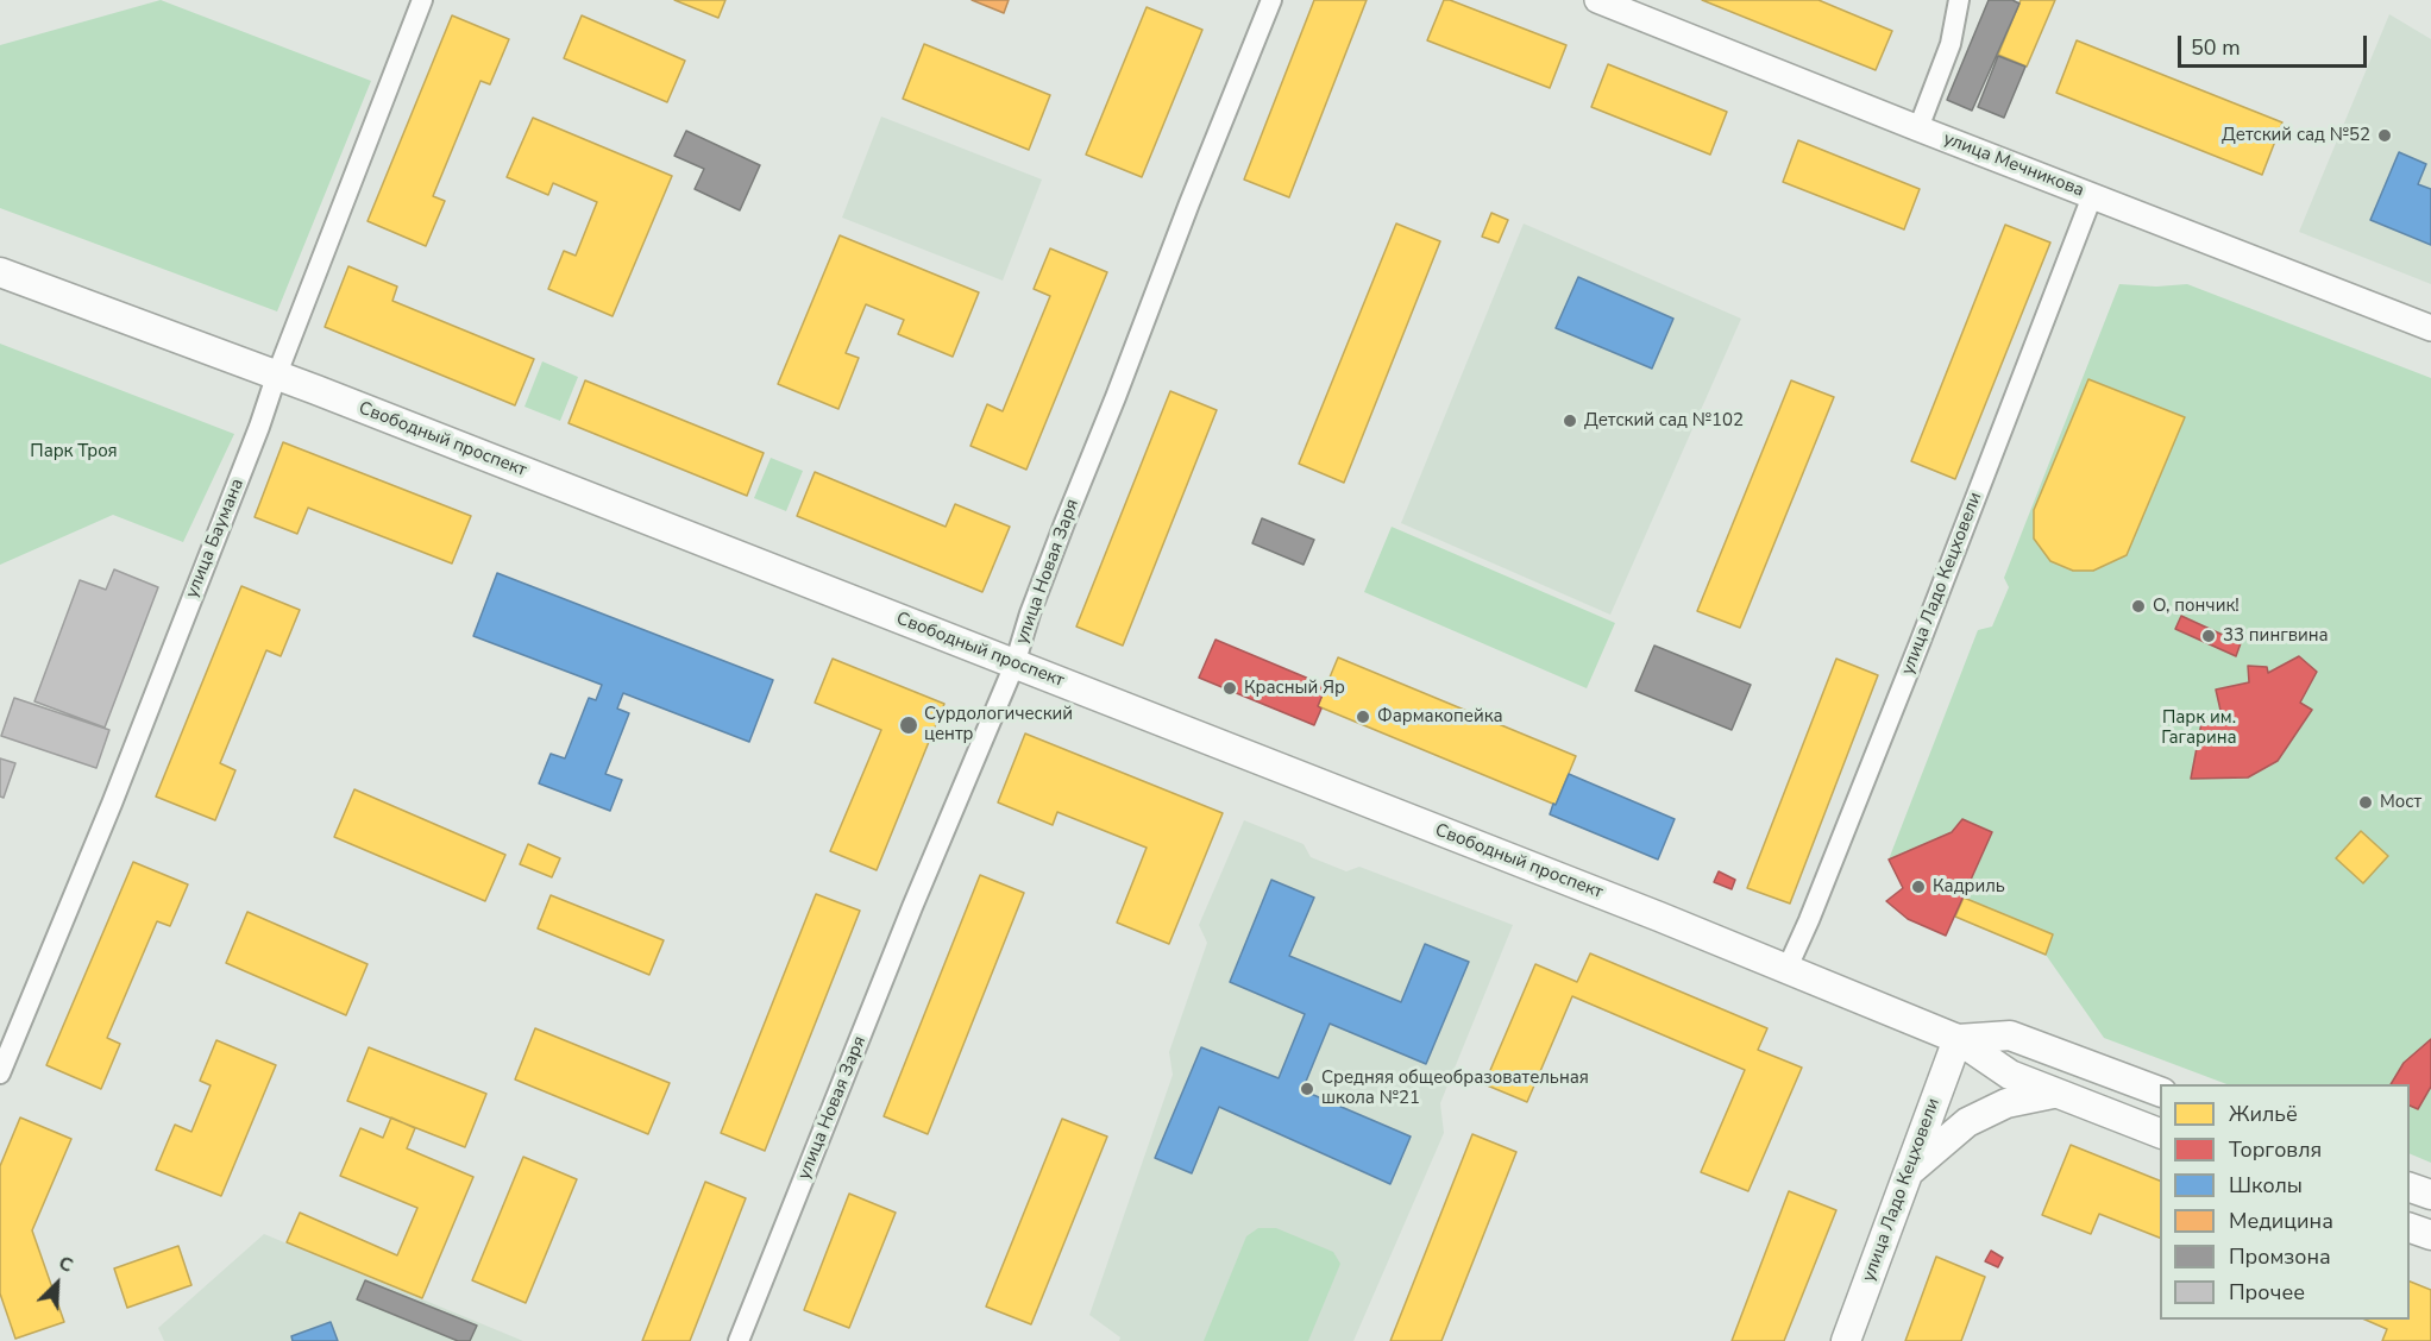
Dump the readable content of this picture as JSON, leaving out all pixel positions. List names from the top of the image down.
{
  "streets": {
    "main road": ["Свободный проспект", "улица Ладо Кецховели"],
    "street": ["улица Мечникова", "улица Баумана", "улица Новая Заря"]
  },
  "crossings": [
    ["улица Мечникова", "улица Ладо Кецховели"],
    ["Свободный проспект", "улица Баумана"],
    ["Свободный проспект", "улица Новая Заря"],
    ["Свободный проспект", "улица Ладо Кецховели"]
  ],
  "parks": ["Парк Троя", "Парк им. Гагарина"],
  "places": [
    "Детский сад №52",
    "Детский сад №102",
    "О, пончик!",
    "33 пингвина",
    "Красный Яр",
    "Фармакопейка",
    "Сурдологический центр",
    "Мост",
    "Кадриль",
    "Средняя общеобразовательная школа №21"
  ],
  "legend": [
    "Жильё",
    "Торговля",
    "Школы",
    "Медицина",
    "Промзона",
    "Прочее"
  ],
  "scale_bar": "50 m",
  "north": "top right"
}
